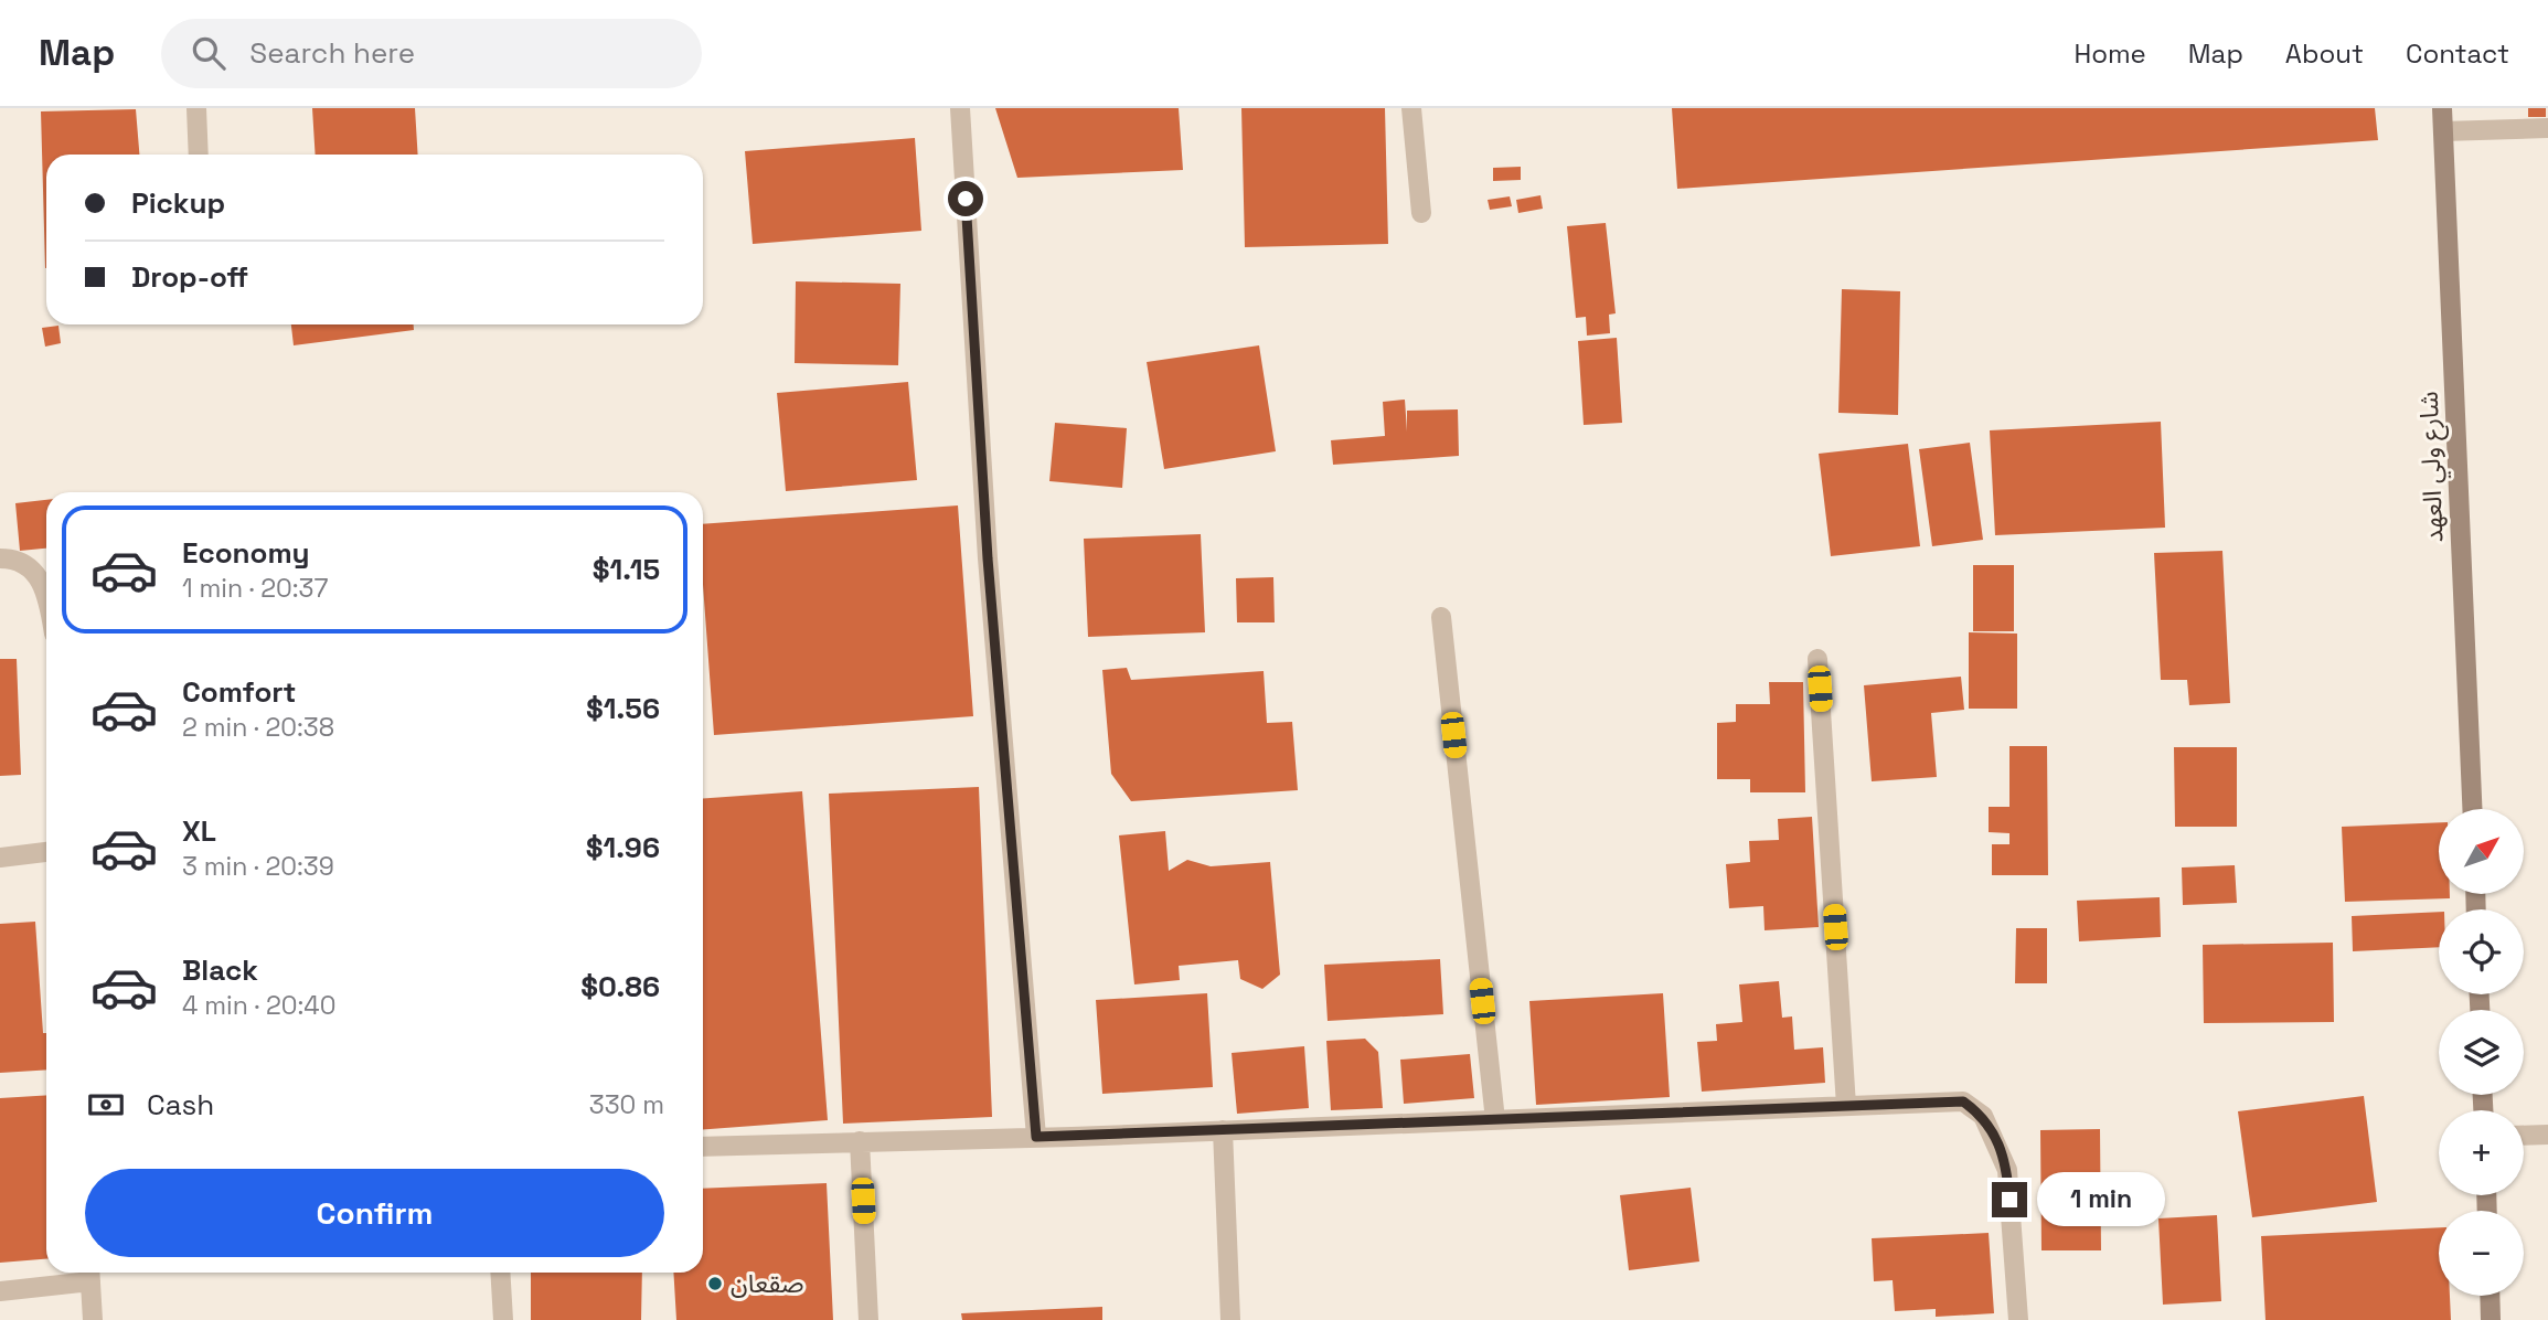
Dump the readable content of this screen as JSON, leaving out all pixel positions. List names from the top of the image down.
{
  "streets": {
    "main road": ["شارع ولي العهد"]
  },
  "places": ["صقعان"],
  "north": "top right",
  "page": {
    "header": "Map",
    "search": "Search here",
    "nav": [
      "Home",
      "Map",
      "About",
      "Contact"
    ],
    "banner": ["Pickup", "Drop-off"],
    "list": [
      {
        "name": "Economy",
        "note": "1 min · 20:37",
        "value": "$1.15"
      },
      {
        "name": "Comfort",
        "note": "2 min · 20:38",
        "value": "$1.56"
      },
      {
        "name": "XL",
        "note": "3 min · 20:39",
        "value": "$1.96"
      },
      {
        "name": "Black",
        "note": "4 min · 20:40",
        "value": "$0.86"
      }
    ],
    "map_buttons": ["+", "−"],
    "pay": ["Cash", "330 m"],
    "buttons": "Confirm",
    "bubble": "1 min"
  }
}
